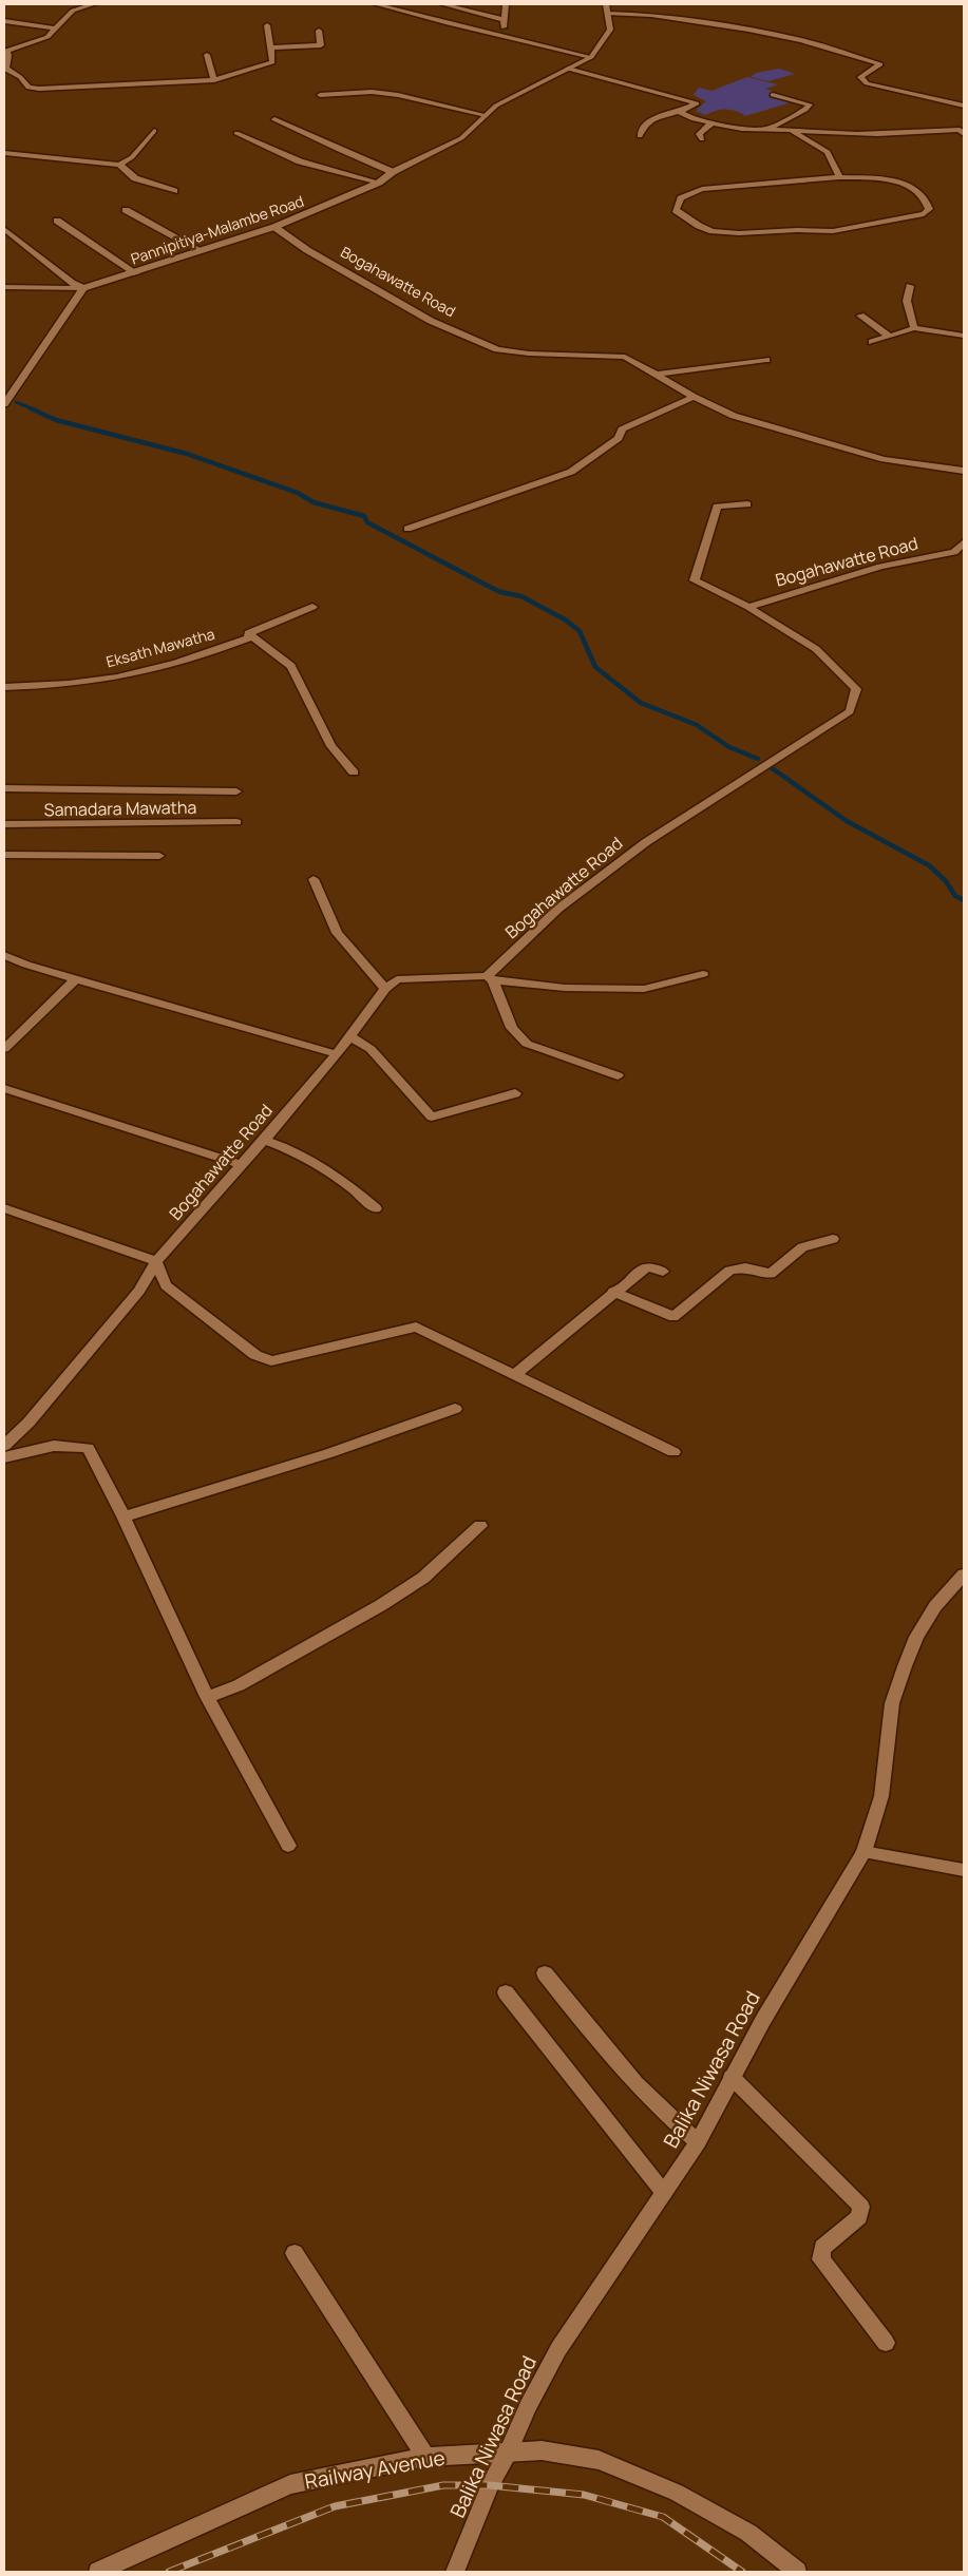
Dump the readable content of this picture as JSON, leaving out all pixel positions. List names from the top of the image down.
{
  "streets": {
    "street": [
      "Pannipitiya-Malambe Road",
      "Bogahawatte Road",
      "Eksath Mawatha",
      "Samadara Mawatha",
      "Balika Niwasa Road",
      "Railway Avenue"
    ]
  },
  "crossings": [
    ["Pannipitiya-Malambe Road", "Bogahawatte Road"],
    ["Balika Niwasa Road", "Railway Avenue"]
  ]
}
